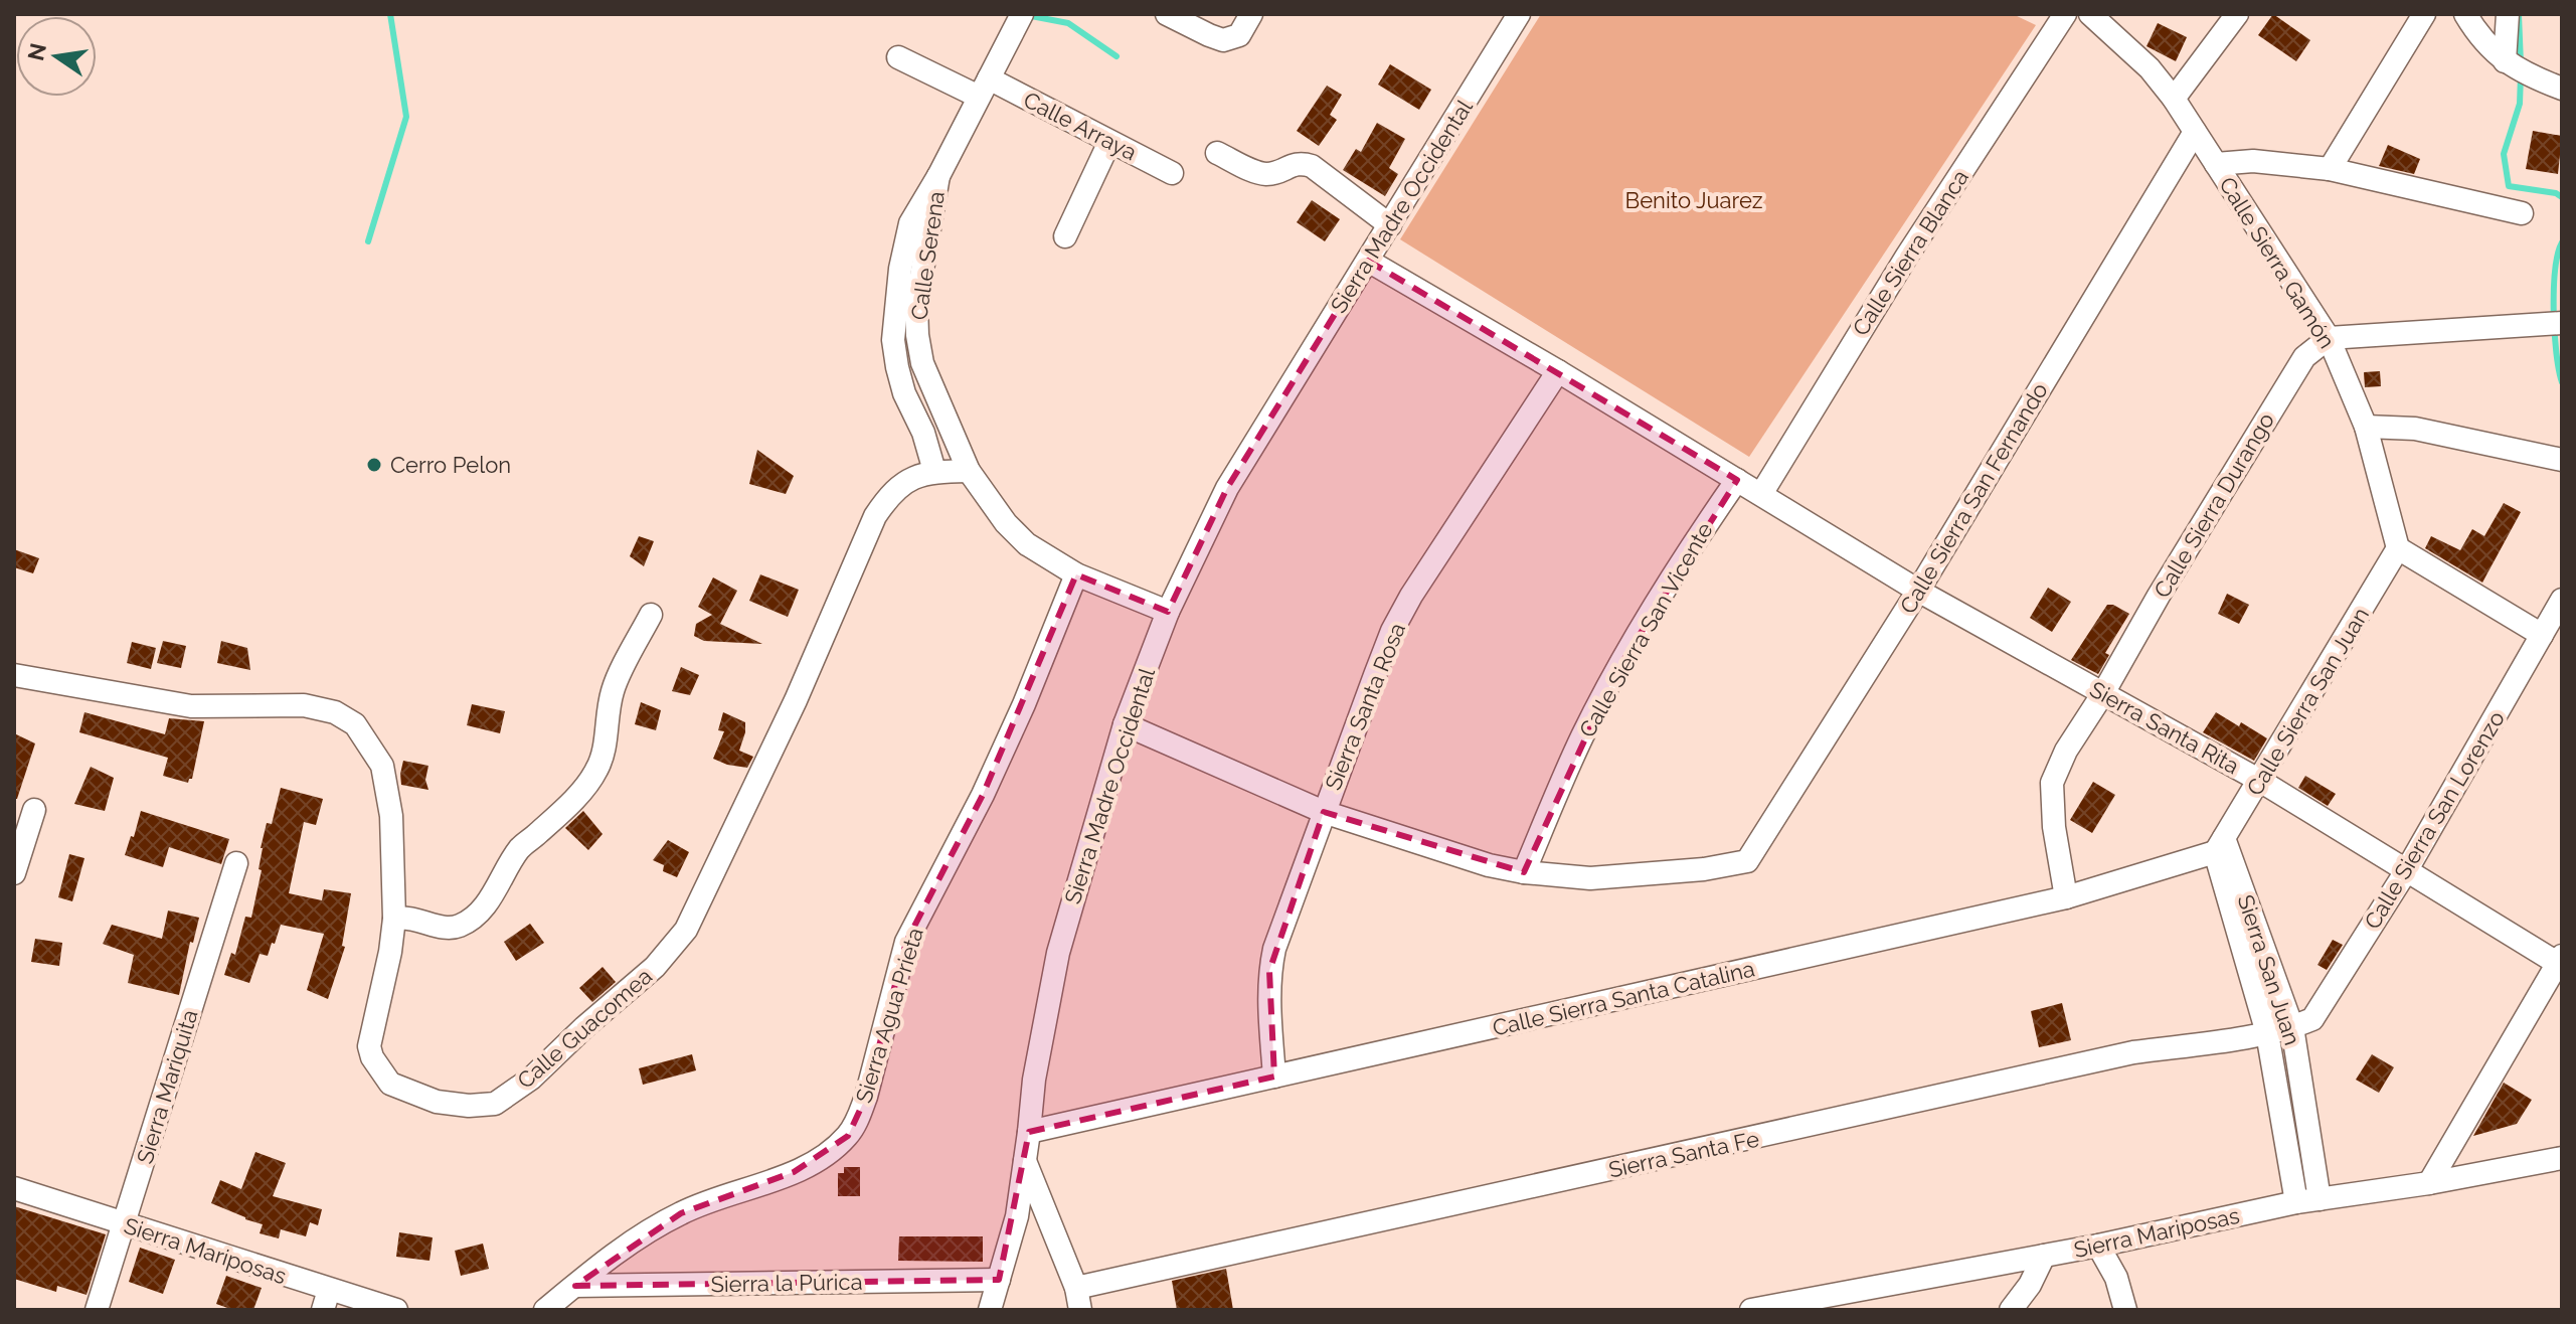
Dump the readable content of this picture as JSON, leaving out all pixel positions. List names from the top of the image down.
{
  "streets": {
    "street": [
      "Calle Arraya",
      "Sierra Madre Occidental",
      "Calle Sierra Blanca",
      "Calle Serena",
      "Calle Sierra Gamón",
      "Calle Sierra San Fernando",
      "Calle Sierra Durango",
      "Calle Sierra San Vicente",
      "Calle Sierra San Juan",
      "Sierra Santa Rosa",
      "Sierra Santa Rita",
      "Calle Sierra San Lorenzo",
      "Sierra San Juan",
      "Calle Sierra Santa Catalina",
      "Sierra Agua Prieta",
      "Calle Guacomea",
      "Sierra Mariquita",
      "Sierra Santa Fe",
      "Sierra Mariposas",
      "Sierra la Púrica"
    ]
  },
  "crossings": [
    ["Calle Arraya", "Calle Serena"],
    ["Sierra Madre Occidental", "Calle Serena"],
    ["Sierra Madre Occidental", "Sierra Santa Rita"],
    ["Sierra Madre Occidental", "Calle Sierra Santa Catalina"],
    ["Sierra Madre Occidental", "Sierra la Púrica"],
    ["Calle Sierra Blanca", "Sierra Santa Rita"],
    ["Calle Serena", "Sierra Agua Prieta"],
    ["Calle Serena", "Calle Guacomea"],
    ["Calle Sierra Gamón", "Calle Sierra San Fernando"],
    ["Calle Sierra Gamón", "Calle Sierra Durango"],
    ["Calle Sierra Gamón", "Calle Sierra San Juan"],
    ["Calle Sierra San Fernando", "Calle Sierra San Vicente"],
    ["Calle Sierra San Fernando", "Sierra Santa Rita"],
    ["Calle Sierra Durango", "Sierra Santa Rita"],
    ["Calle Sierra Durango", "Calle Sierra Santa Catalina"],
    ["Calle Sierra San Vicente", "Sierra Santa Rita"],
    ["Calle Sierra San Juan", "Sierra Santa Rita"],
    ["Calle Sierra San Juan", "Sierra San Juan"],
    ["Calle Sierra San Juan", "Calle Sierra Santa Catalina"],
    ["Sierra Santa Rosa", "Sierra Santa Rita"],
    ["Sierra Santa Rosa", "Calle Sierra Santa Catalina"],
    ["Sierra Santa Rita", "Calle Sierra San Lorenzo"],
    ["Calle Sierra San Lorenzo", "Sierra San Juan"],
    ["Calle Sierra San Lorenzo", "Sierra Santa Fe"],
    ["Sierra San Juan", "Calle Sierra Santa Catalina"],
    ["Sierra San Juan", "Sierra Santa Fe"],
    ["Sierra San Juan", "Sierra Mariposas"],
    ["Sierra Agua Prieta", "Sierra la Púrica"],
    ["Sierra Mariquita", "Sierra Mariposas"]
  ],
  "parks": ["Benito Juarez"],
  "places": ["Cerro Pelon"],
  "north": "left"
}
